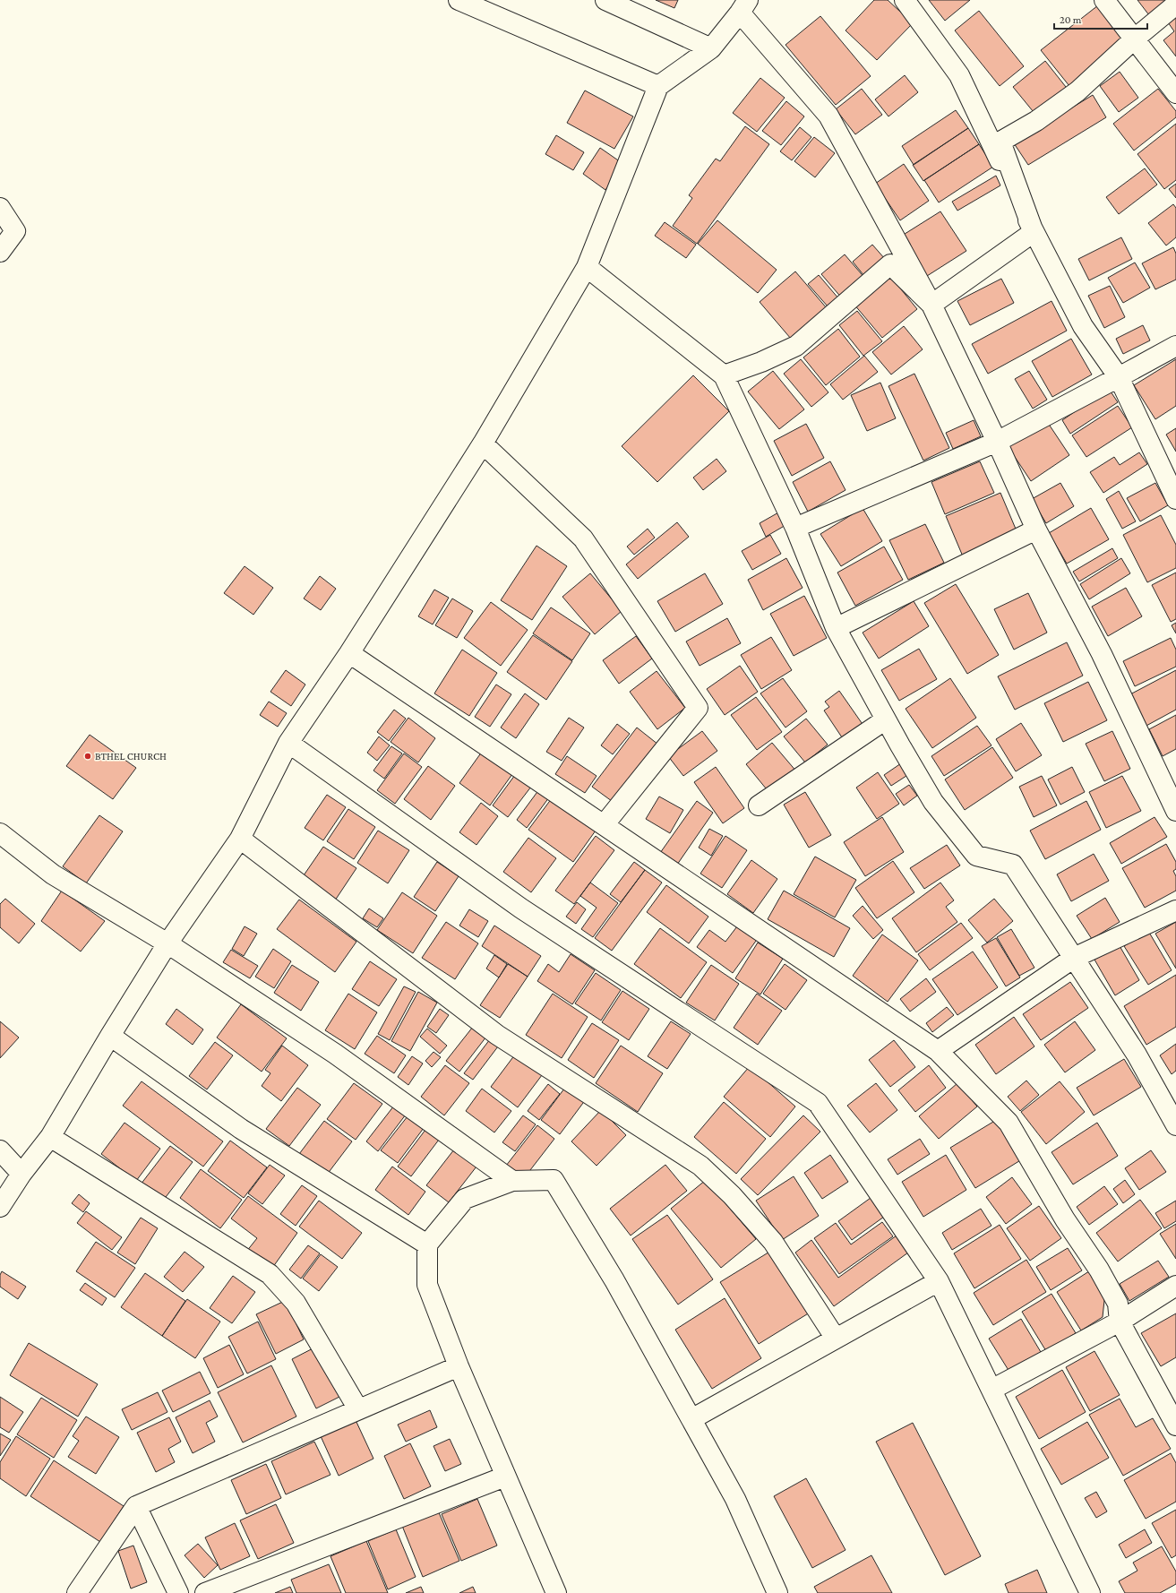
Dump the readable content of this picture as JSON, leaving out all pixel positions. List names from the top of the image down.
{
  "places": ["BTHEL CHURCH"],
  "scale_bar": "20 m"
}
